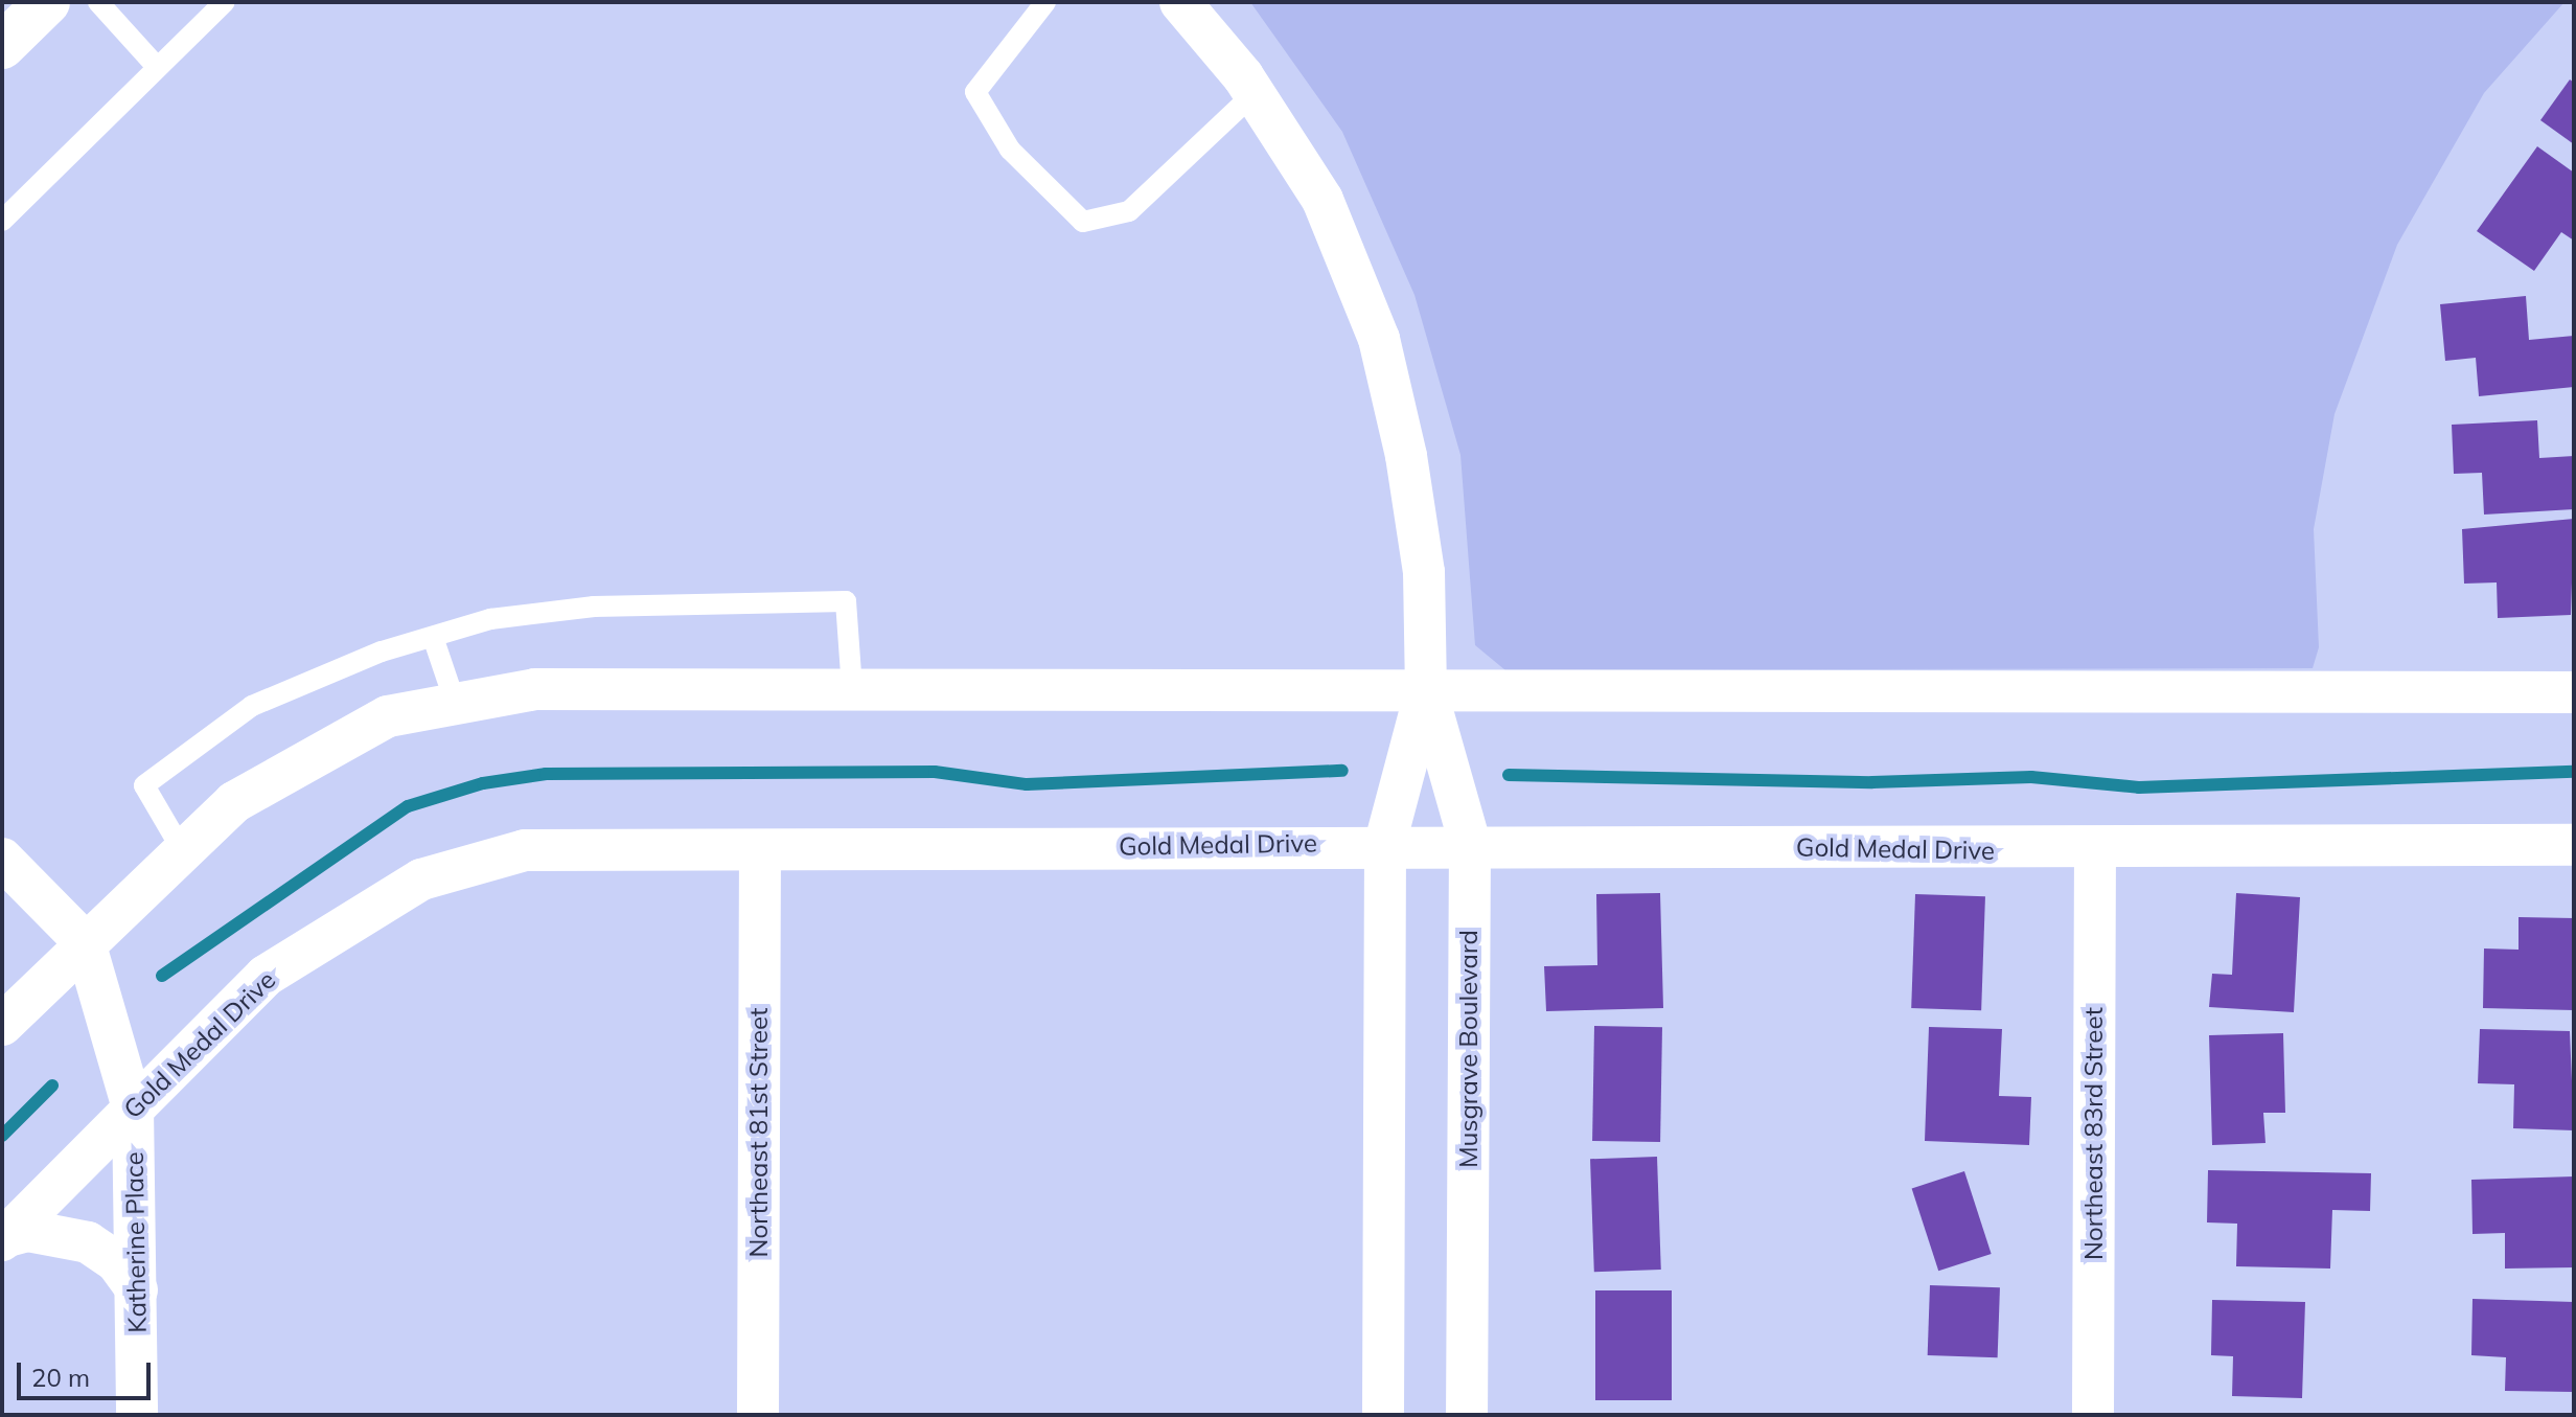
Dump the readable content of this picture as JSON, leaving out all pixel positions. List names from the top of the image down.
{
  "streets": {
    "street": [
      "Gold Medal Drive",
      "Musgrave Boulevard",
      "Northeast 81st Street",
      "Northeast 83rd Street",
      "Katherine Place"
    ]
  },
  "crossings": [
    ["Gold Medal Drive", "Musgrave Boulevard"],
    ["Gold Medal Drive", "Northeast 81st Street"],
    ["Gold Medal Drive", "Northeast 83rd Street"],
    ["Gold Medal Drive", "Katherine Place"]
  ],
  "scale_bar": "20 m"
}
